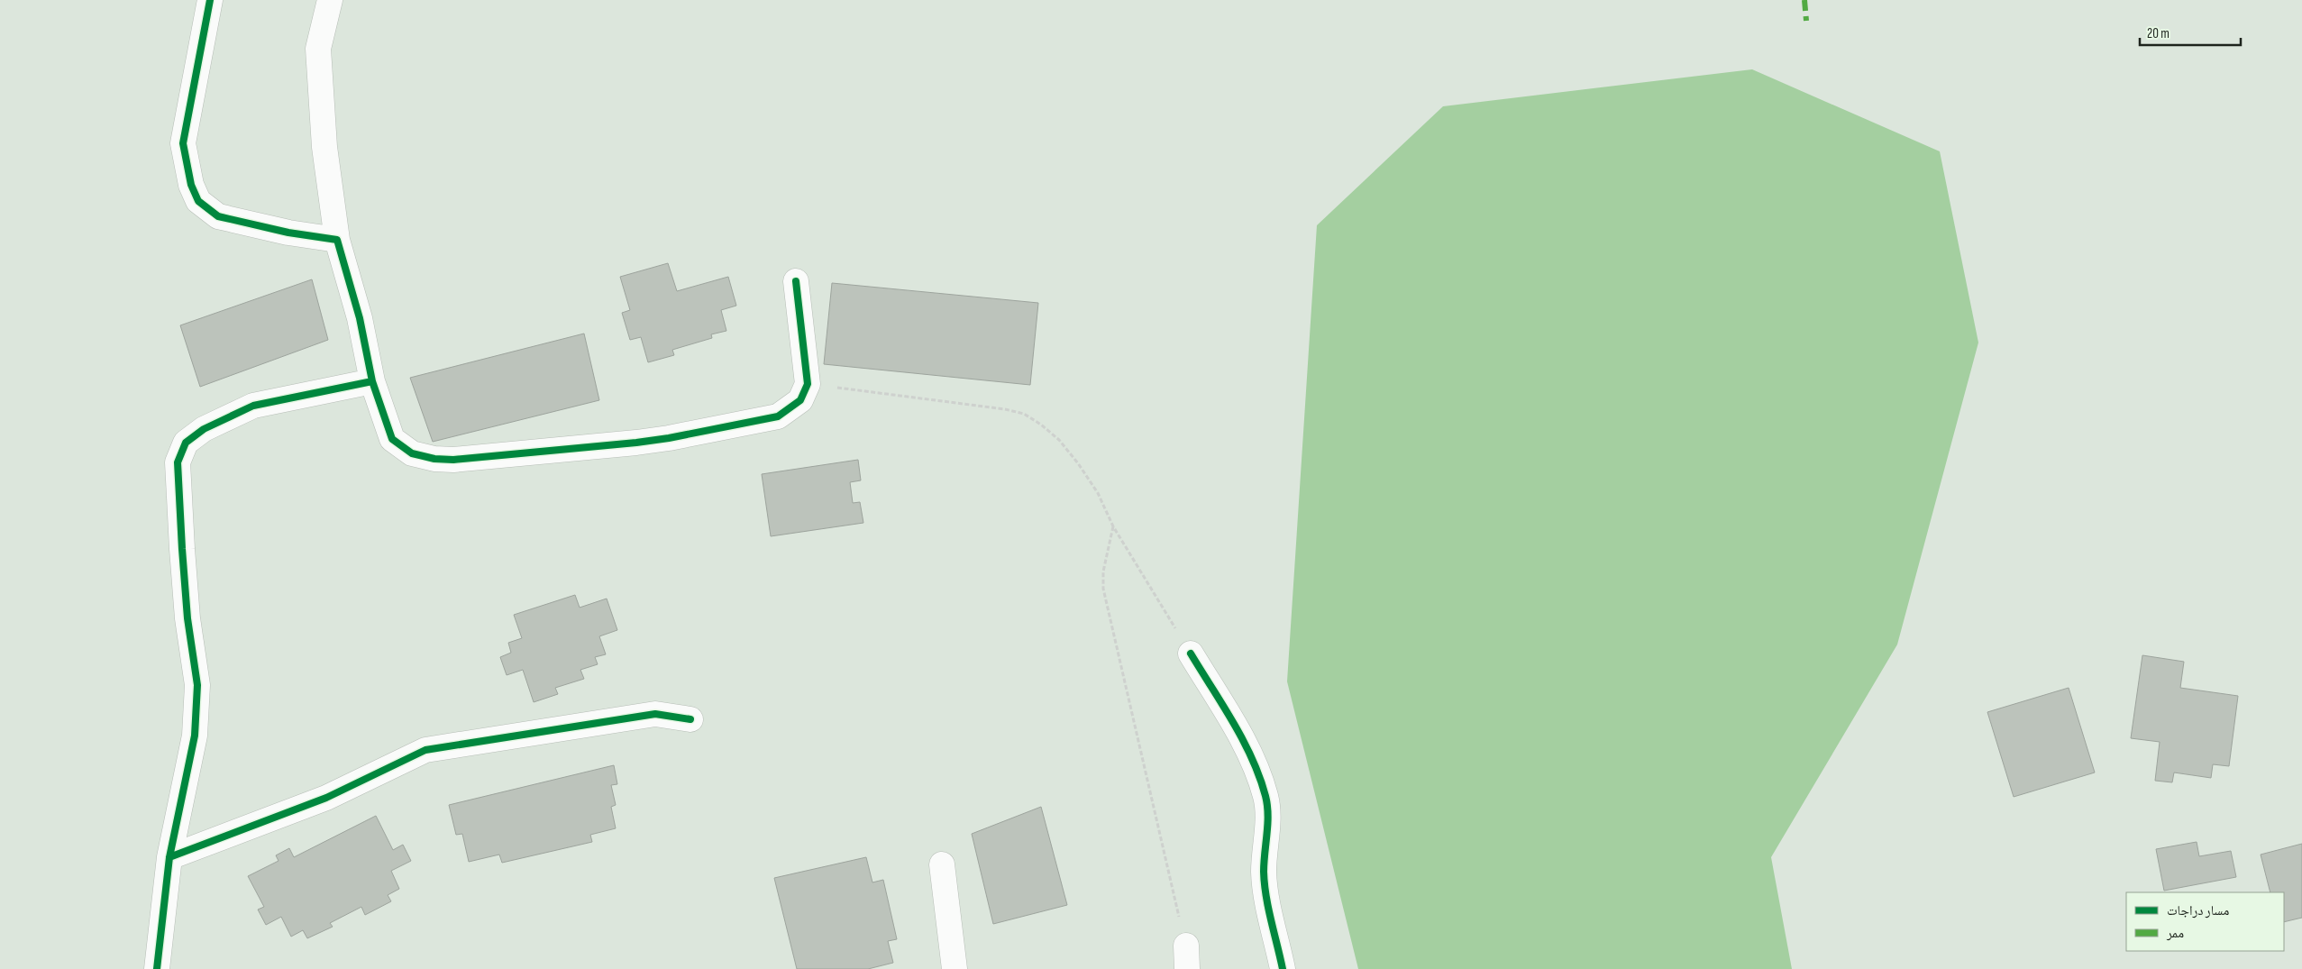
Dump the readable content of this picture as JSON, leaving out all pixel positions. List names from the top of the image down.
{
  "legend": ["مسار دراجات", "ممر"],
  "scale_bar": "20 m"
}
